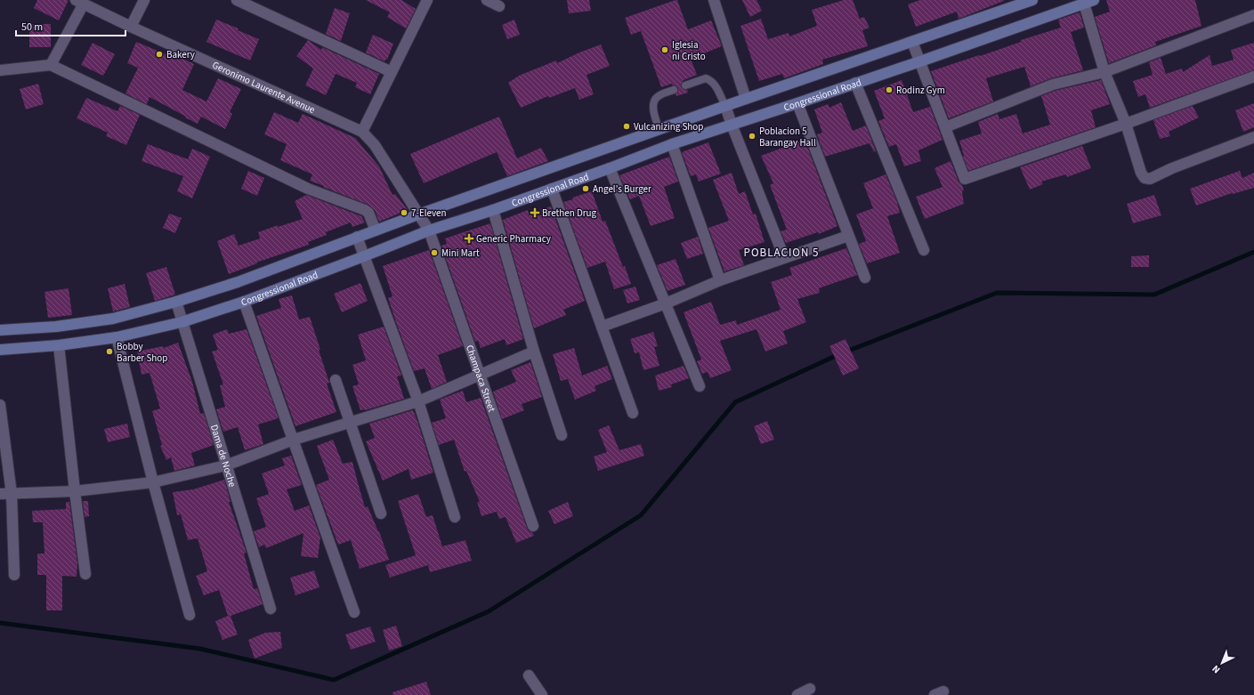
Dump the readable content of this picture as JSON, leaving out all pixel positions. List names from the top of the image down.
{
  "streets": {
    "main road": ["Congressional Road"],
    "street": ["Geronimo Laurente Avenue", "Champaca Street", "Dama de Noche"]
  },
  "crossings": [
    ["Geronimo Laurente Avenue", "Congressional Road"],
    ["Geronimo Laurente Avenue", "Champaca Street"],
    ["Congressional Road", "Champaca Street"],
    ["Congressional Road", "Dama de Noche"]
  ],
  "districts": ["POBLACION 5"],
  "places": {
    "other": [
      "Iglesia ni Cristo",
      "Bakery",
      "Rodinz Gym",
      "Vulcanizing Shop",
      "Poblacion 5 Barangay Hall",
      "Angel's Burger",
      "7-Eleven",
      "Mini Mart",
      "Bobby Barber Shop"
    ],
    "health": ["Brethen Drug", "Generic Pharmacy"]
  },
  "scale_bar": "50 m",
  "north": "bottom left"
}
